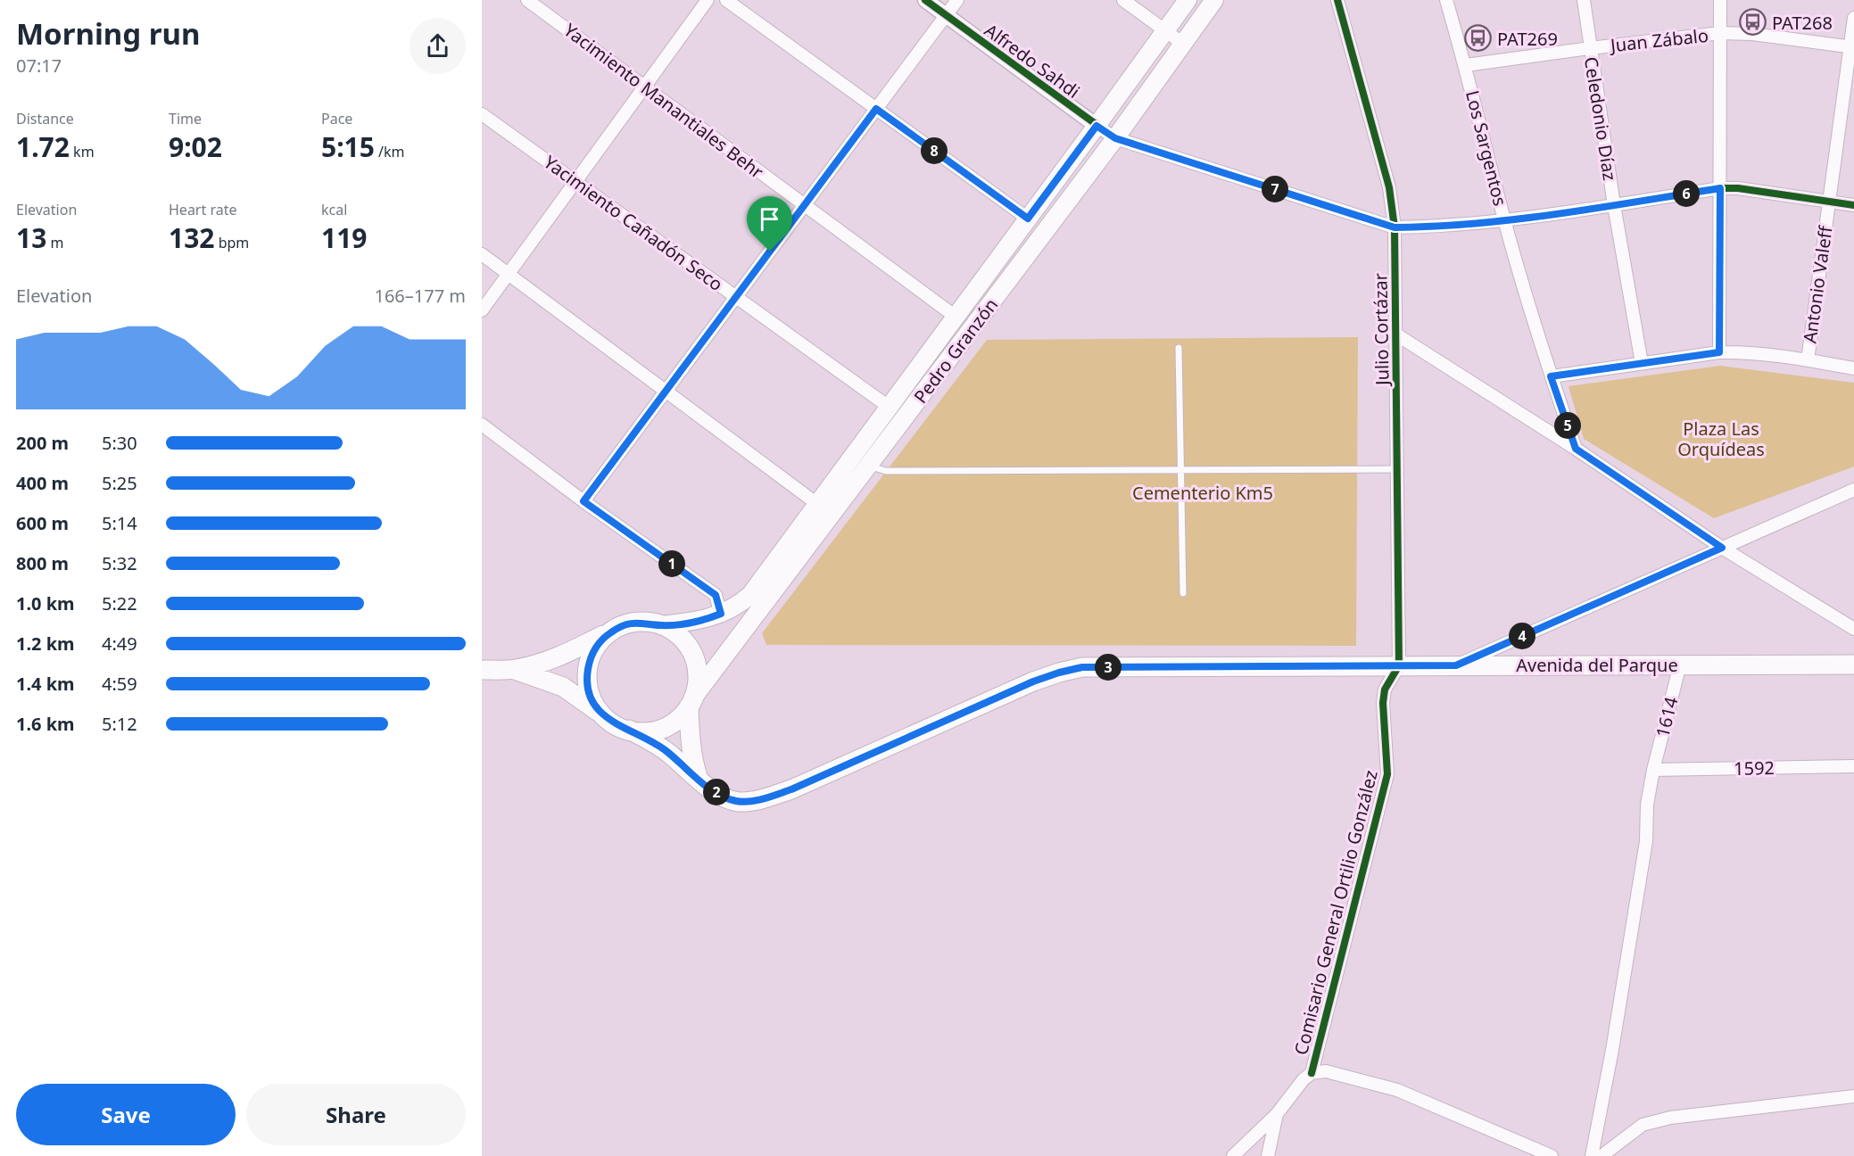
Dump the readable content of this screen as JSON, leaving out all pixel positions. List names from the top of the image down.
{
  "streets": {
    "main road": ["Pedro Granzón", "Avenida del Parque"],
    "street": [
      "Juan Zábalo",
      "Alfredo Sahdi",
      "Yacimiento Manantiales Behr",
      "Celedonio Díaz",
      "Los Sargentos",
      "Yacimiento Cañadón Seco",
      "Antonio Valeff",
      "Julio Cortázar",
      "1614",
      "1592",
      "Comisario General Ortilio González"
    ]
  },
  "crossings": [
    ["Juan Zábalo", "Celedonio Díaz"],
    ["Juan Zábalo", "Los Sargentos"],
    ["Juan Zábalo", "Antonio Valeff"],
    ["Alfredo Sahdi", "Pedro Granzón"],
    ["Yacimiento Manantiales Behr", "Pedro Granzón"],
    ["Yacimiento Cañadón Seco", "Pedro Granzón"],
    ["Julio Cortázar", "Avenida del Parque"],
    ["Julio Cortázar", "Comisario General Ortilio González"],
    ["Pedro Granzón", "Avenida del Parque"],
    ["Avenida del Parque", "1614"],
    ["Avenida del Parque", "Comisario General Ortilio González"],
    ["1614", "1592"]
  ],
  "parks": ["Plaza Las Orquídeas", "Cementerio Km5"],
  "places": {
    "bus stop": ["PAT268", "PAT269"]
  },
  "page": {
    "heading": ["Morning run", "07:17"],
    "stats": [
      ["Distance", "1.72 km"],
      ["Time", "9:02"],
      ["Pace", "5:15 /km"],
      ["Elevation", "13 m"],
      ["Heart rate", "132 bpm"],
      ["kcal", "119"]
    ],
    "pins": [
      "8",
      "7",
      "6",
      "5",
      "1",
      "4",
      "3",
      "2"
    ],
    "chart": ["Elevation", "166–177 m"],
    "list": [
      {
        "name": "200 m",
        "note": "5:30"
      },
      {
        "name": "400 m",
        "note": "5:25"
      },
      {
        "name": "600 m",
        "note": "5:14"
      },
      {
        "name": "800 m",
        "note": "5:32"
      },
      {
        "name": "1.0 km",
        "note": "5:22"
      },
      {
        "name": "1.2 km",
        "note": "4:49"
      },
      {
        "name": "1.4 km",
        "note": "4:59"
      },
      {
        "name": "1.6 km",
        "note": "5:12"
      }
    ],
    "buttons": ["Save", "Share"]
  }
}
